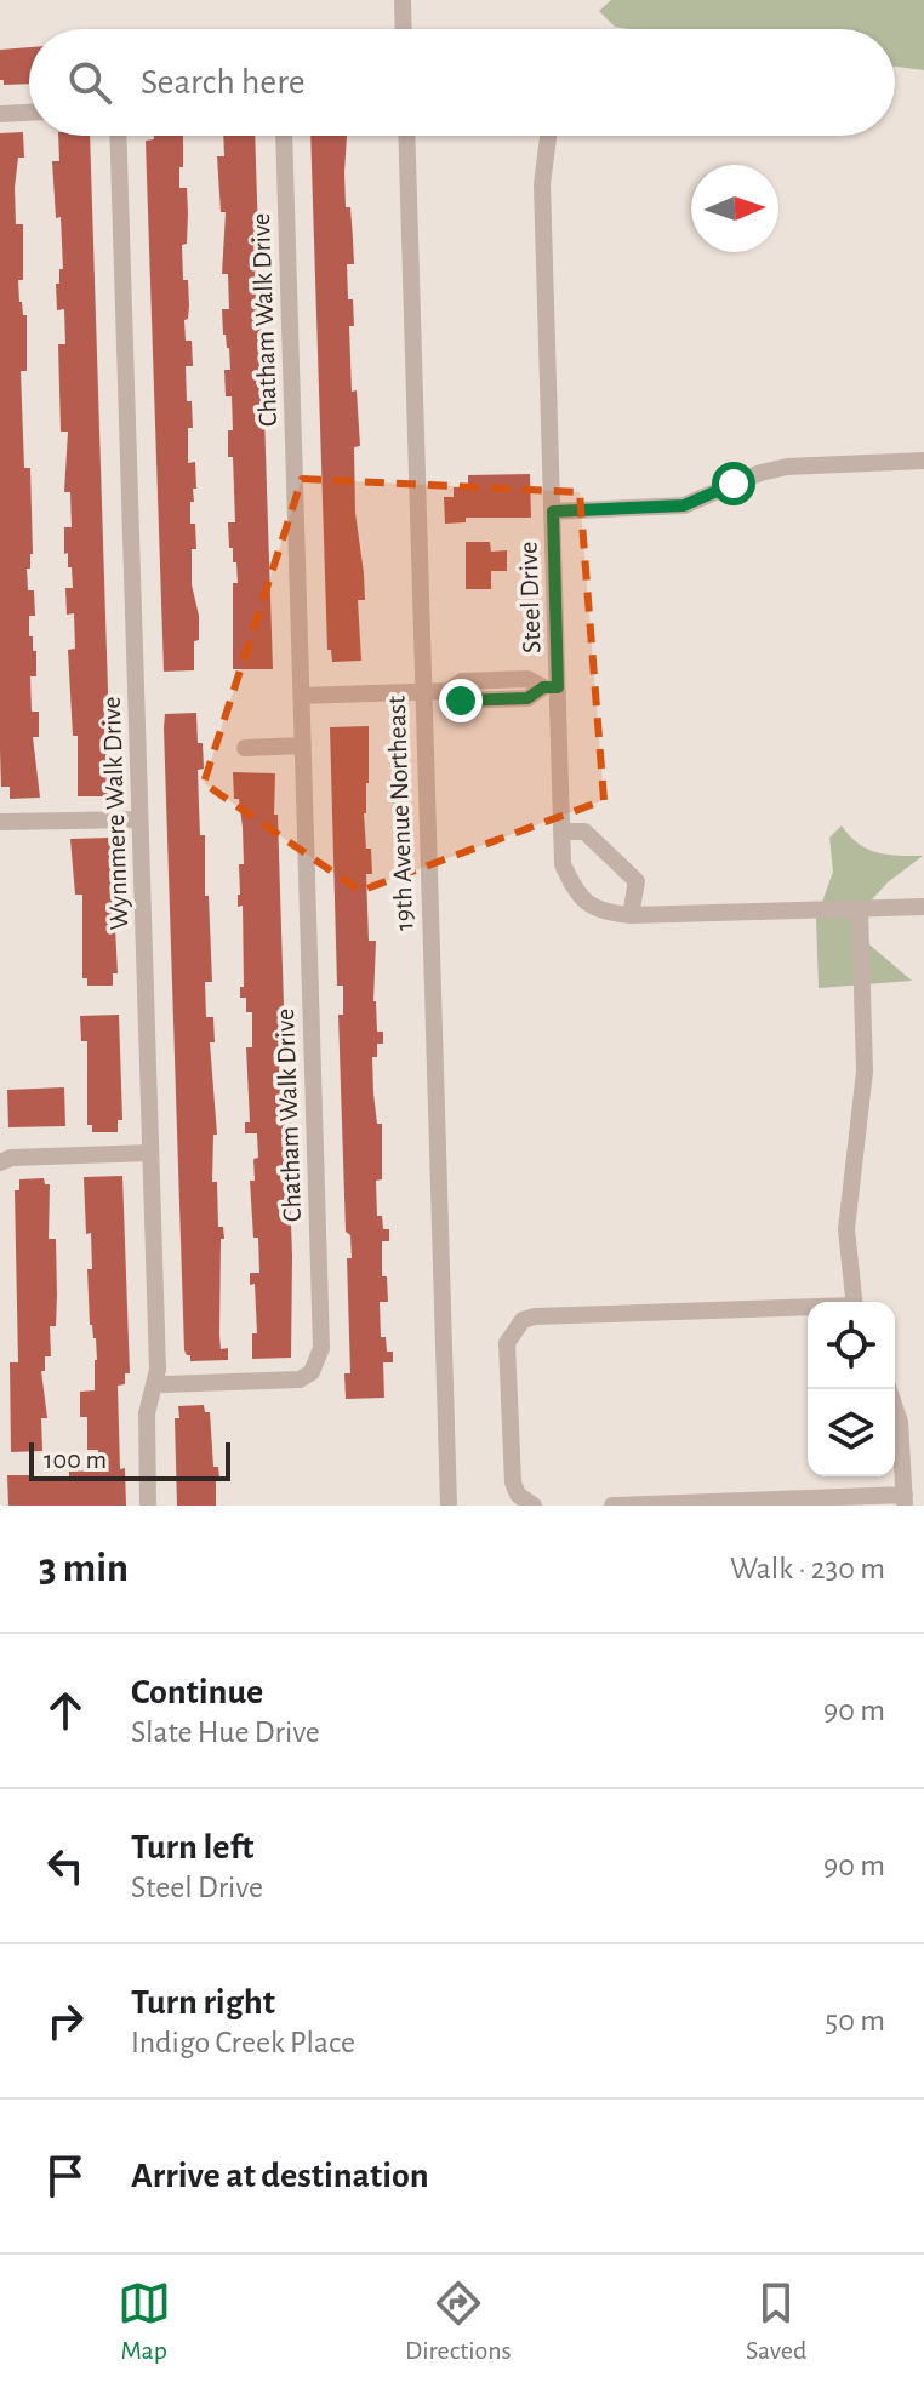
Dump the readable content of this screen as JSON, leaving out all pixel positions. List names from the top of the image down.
{
  "streets": {
    "street": [
      "Chatham Walk Drive",
      "Steel Drive",
      "Wynnmere Walk Drive",
      "19th Avenue Northeast"
    ]
  },
  "crossings": [
    ["Chatham Walk Drive", "Wynnmere Walk Drive"]
  ],
  "scale_bar": "100 m",
  "north": "right",
  "page": {
    "search": "Search here",
    "scale": "100 m",
    "heading": ["3 min", "Walk · 230 m"],
    "list": [
      ["Continue", "Slate Hue Drive", "90 m"],
      ["Turn left", "Steel Drive", "90 m"],
      ["Turn right", "Indigo Creek Place", "50 m"],
      "Arrive at destination"
    ],
    "nav": ["Map", "Directions", "Saved"]
  }
}
